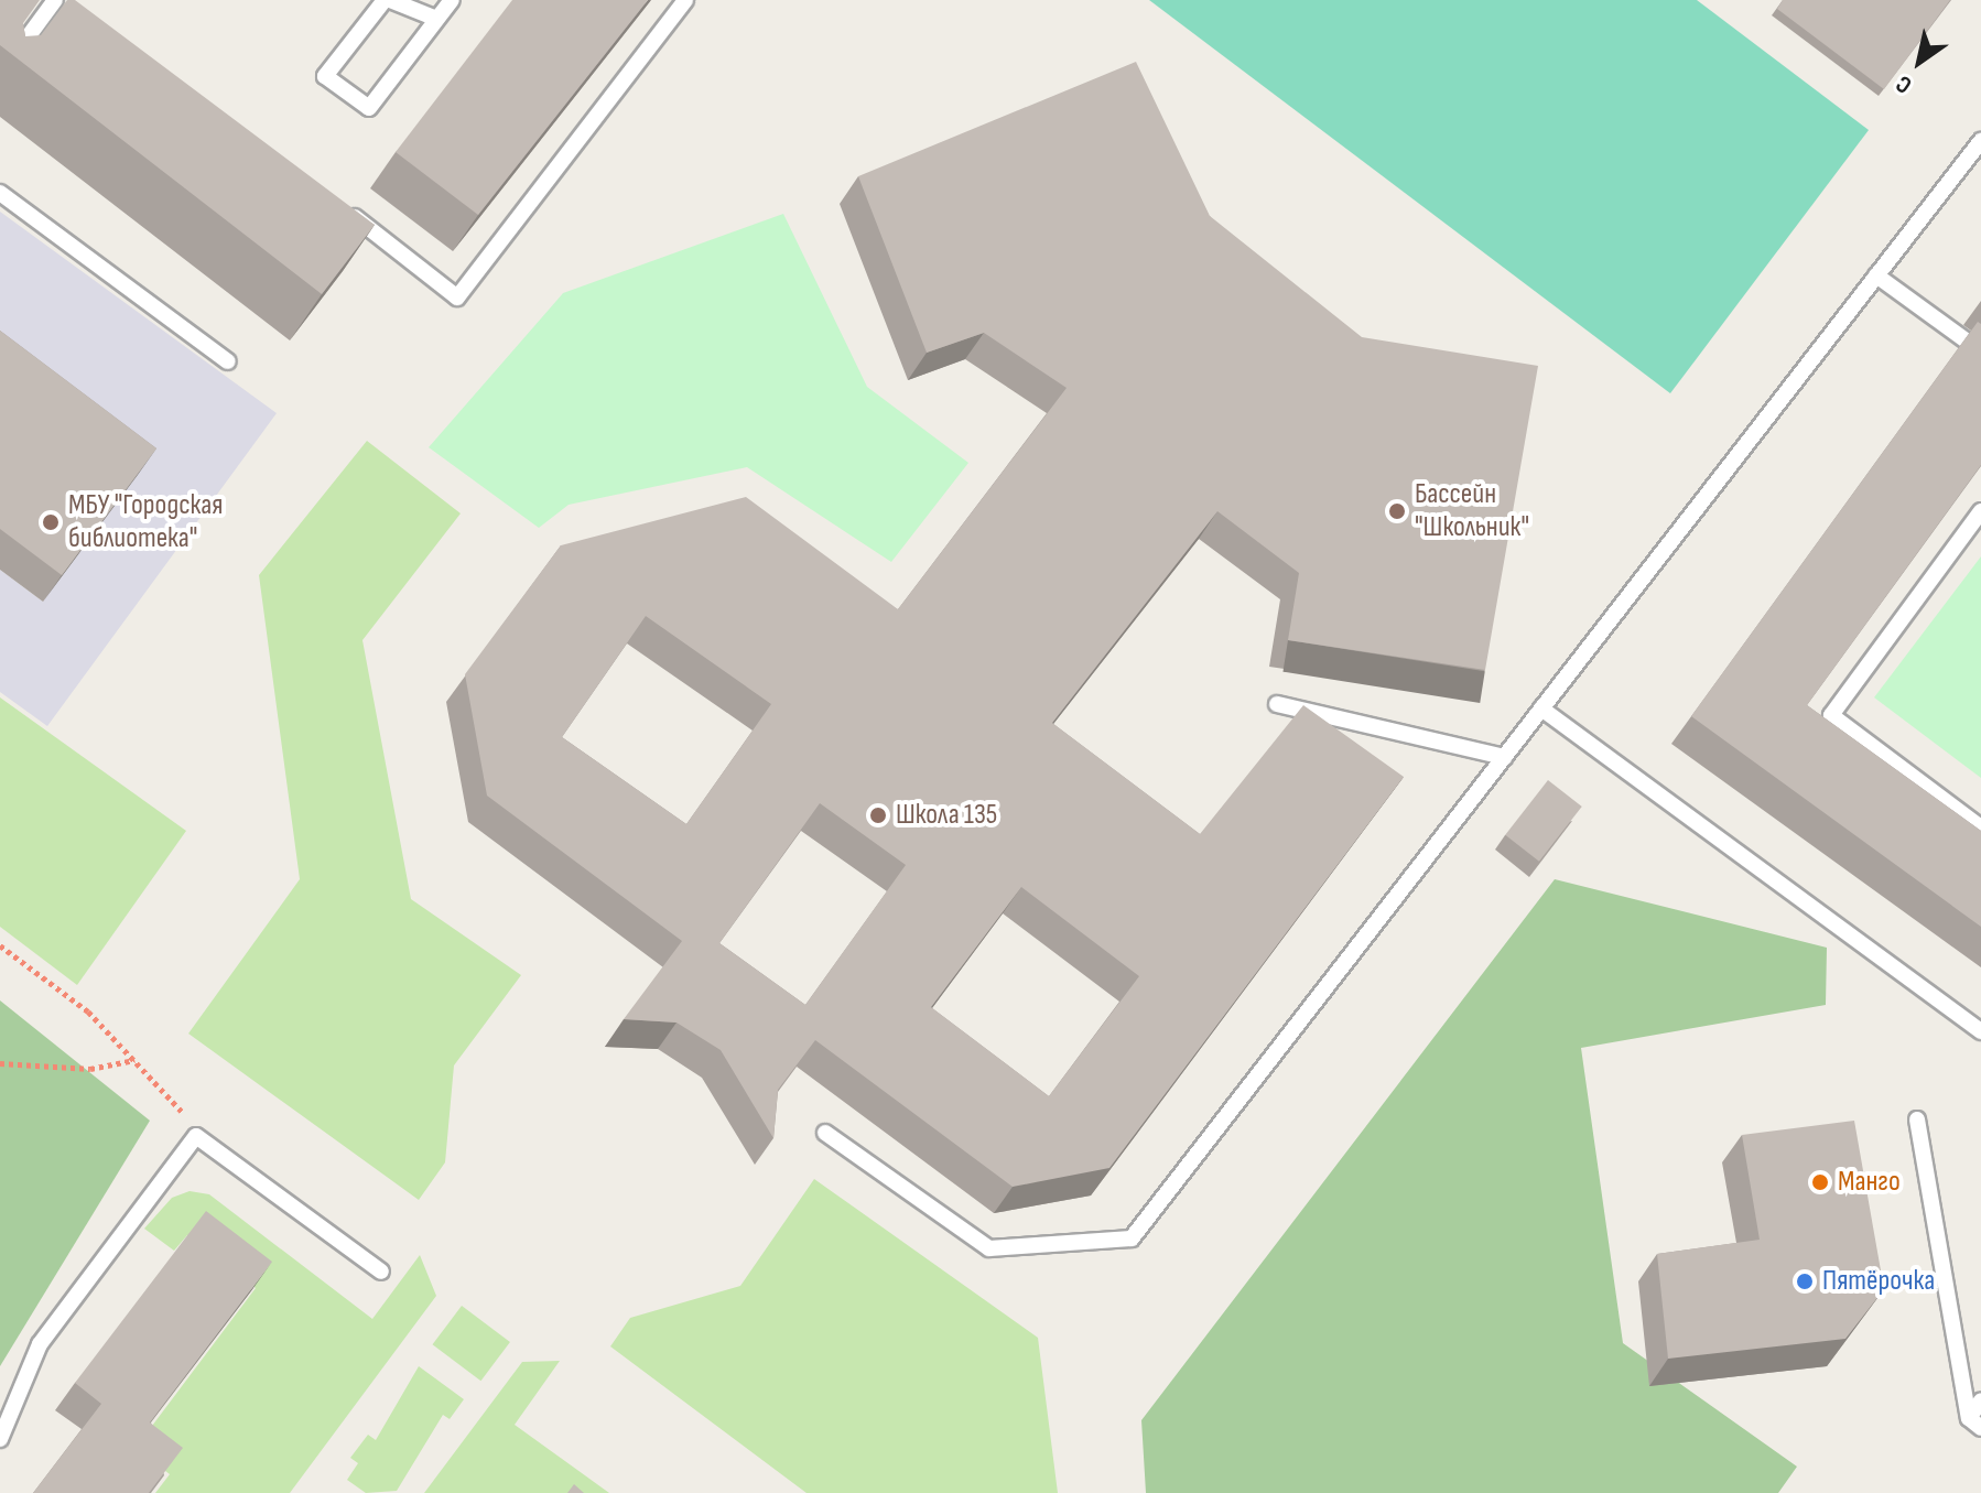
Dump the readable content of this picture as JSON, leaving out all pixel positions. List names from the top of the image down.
{
  "places": [
    "Бассейн \"Школьник\"",
    "МБУ \"Городская библиотека\"",
    "Школа 135",
    "Манго",
    "Пятёрочка"
  ],
  "north": "bottom left"
}
